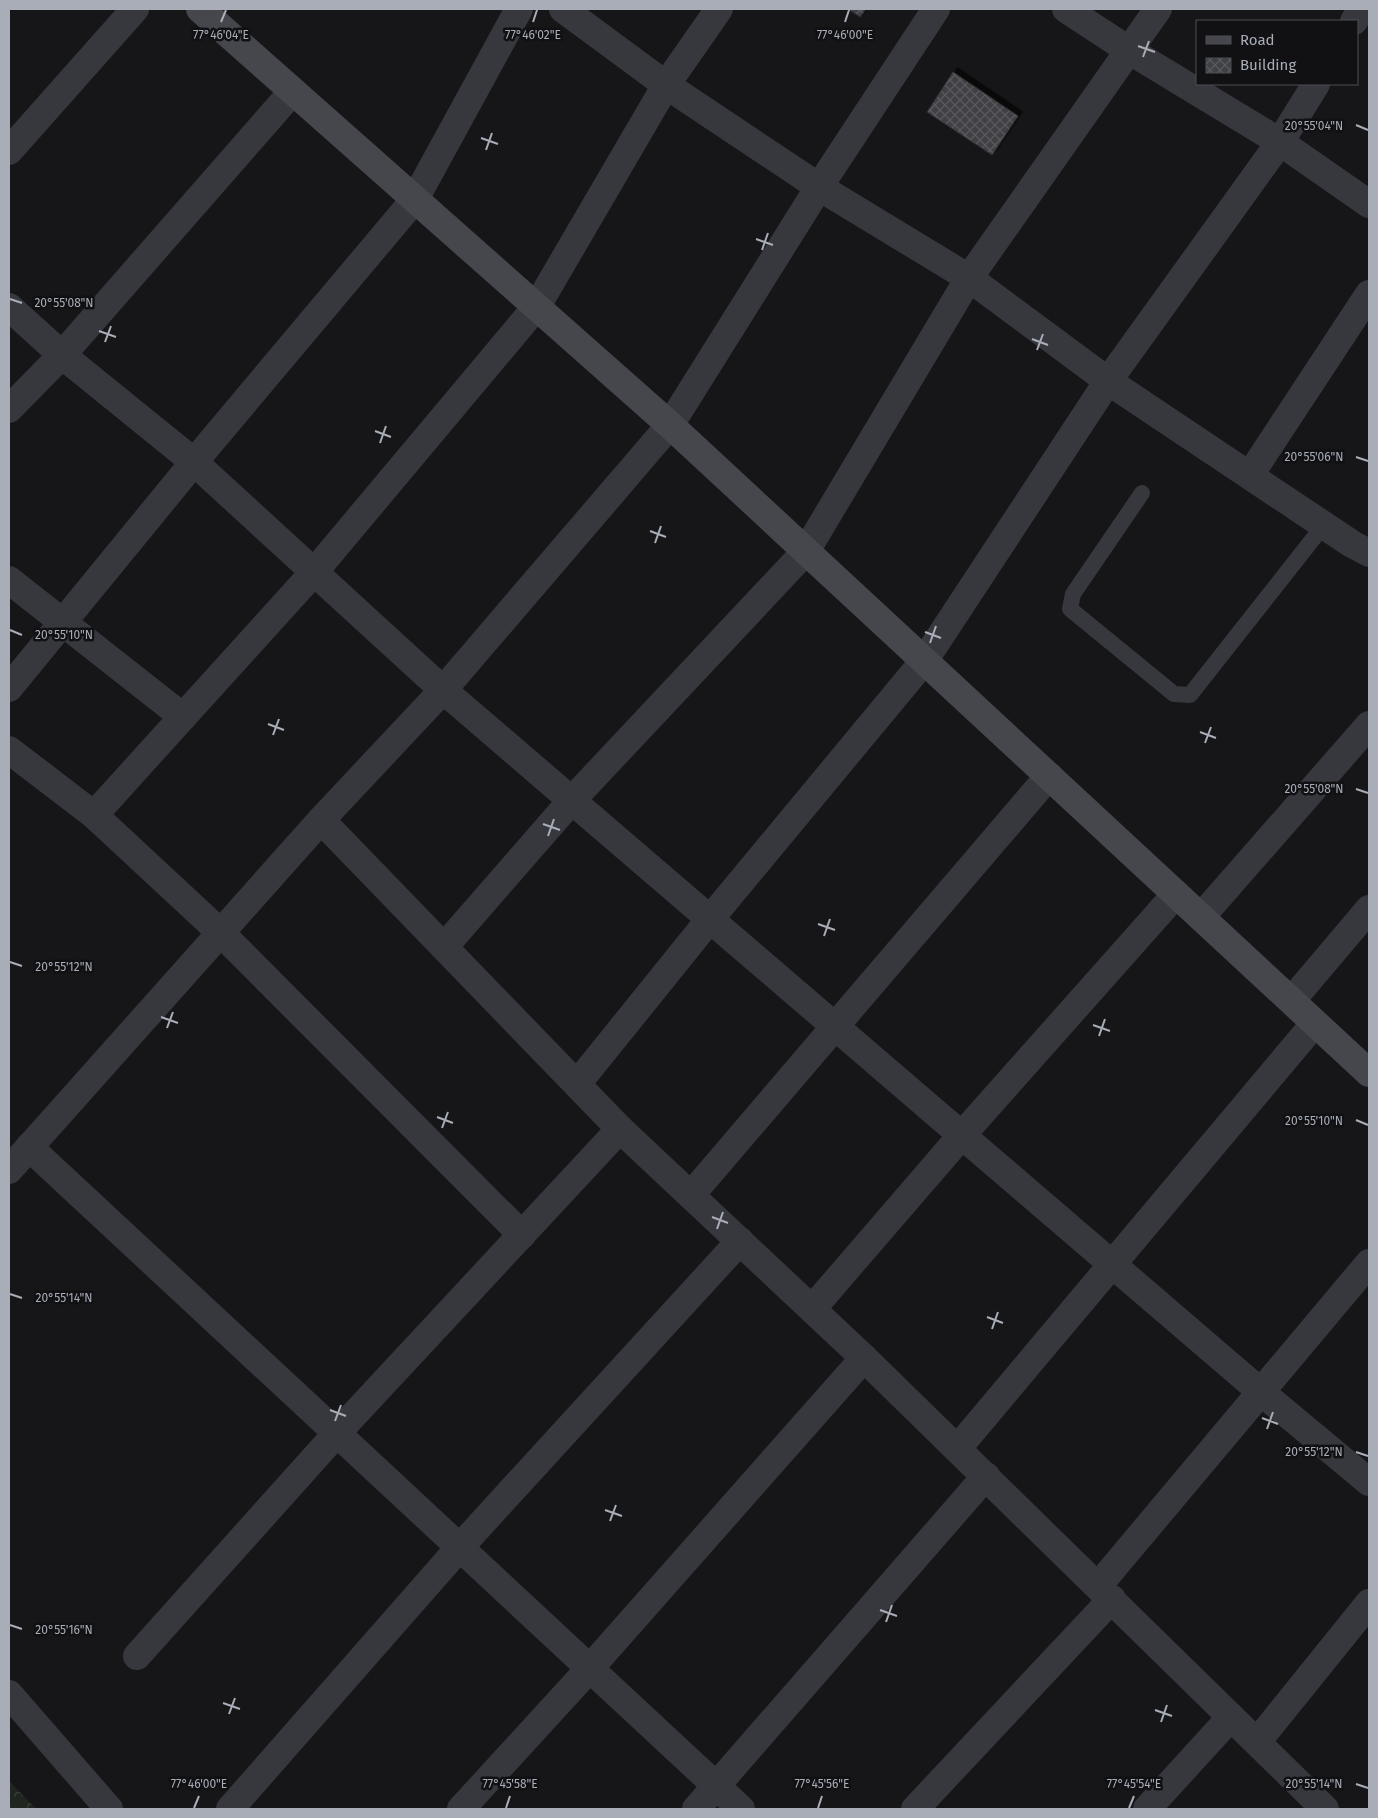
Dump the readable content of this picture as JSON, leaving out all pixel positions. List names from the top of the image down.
{
  "legend": ["Road", "Building"],
  "coordinates": [
    "77°46'00\"E",
    "77°46'04\"E",
    "77°46'02\"E",
    "20°55'04\"N",
    "20°55'08\"N",
    "20°55'06\"N",
    "20°55'10\"N",
    "20°55'12\"N",
    "20°55'14\"N",
    "20°55'16\"N",
    "77°45'58\"E",
    "77°45'56\"E",
    "77°45'54\"E"
  ]
}
